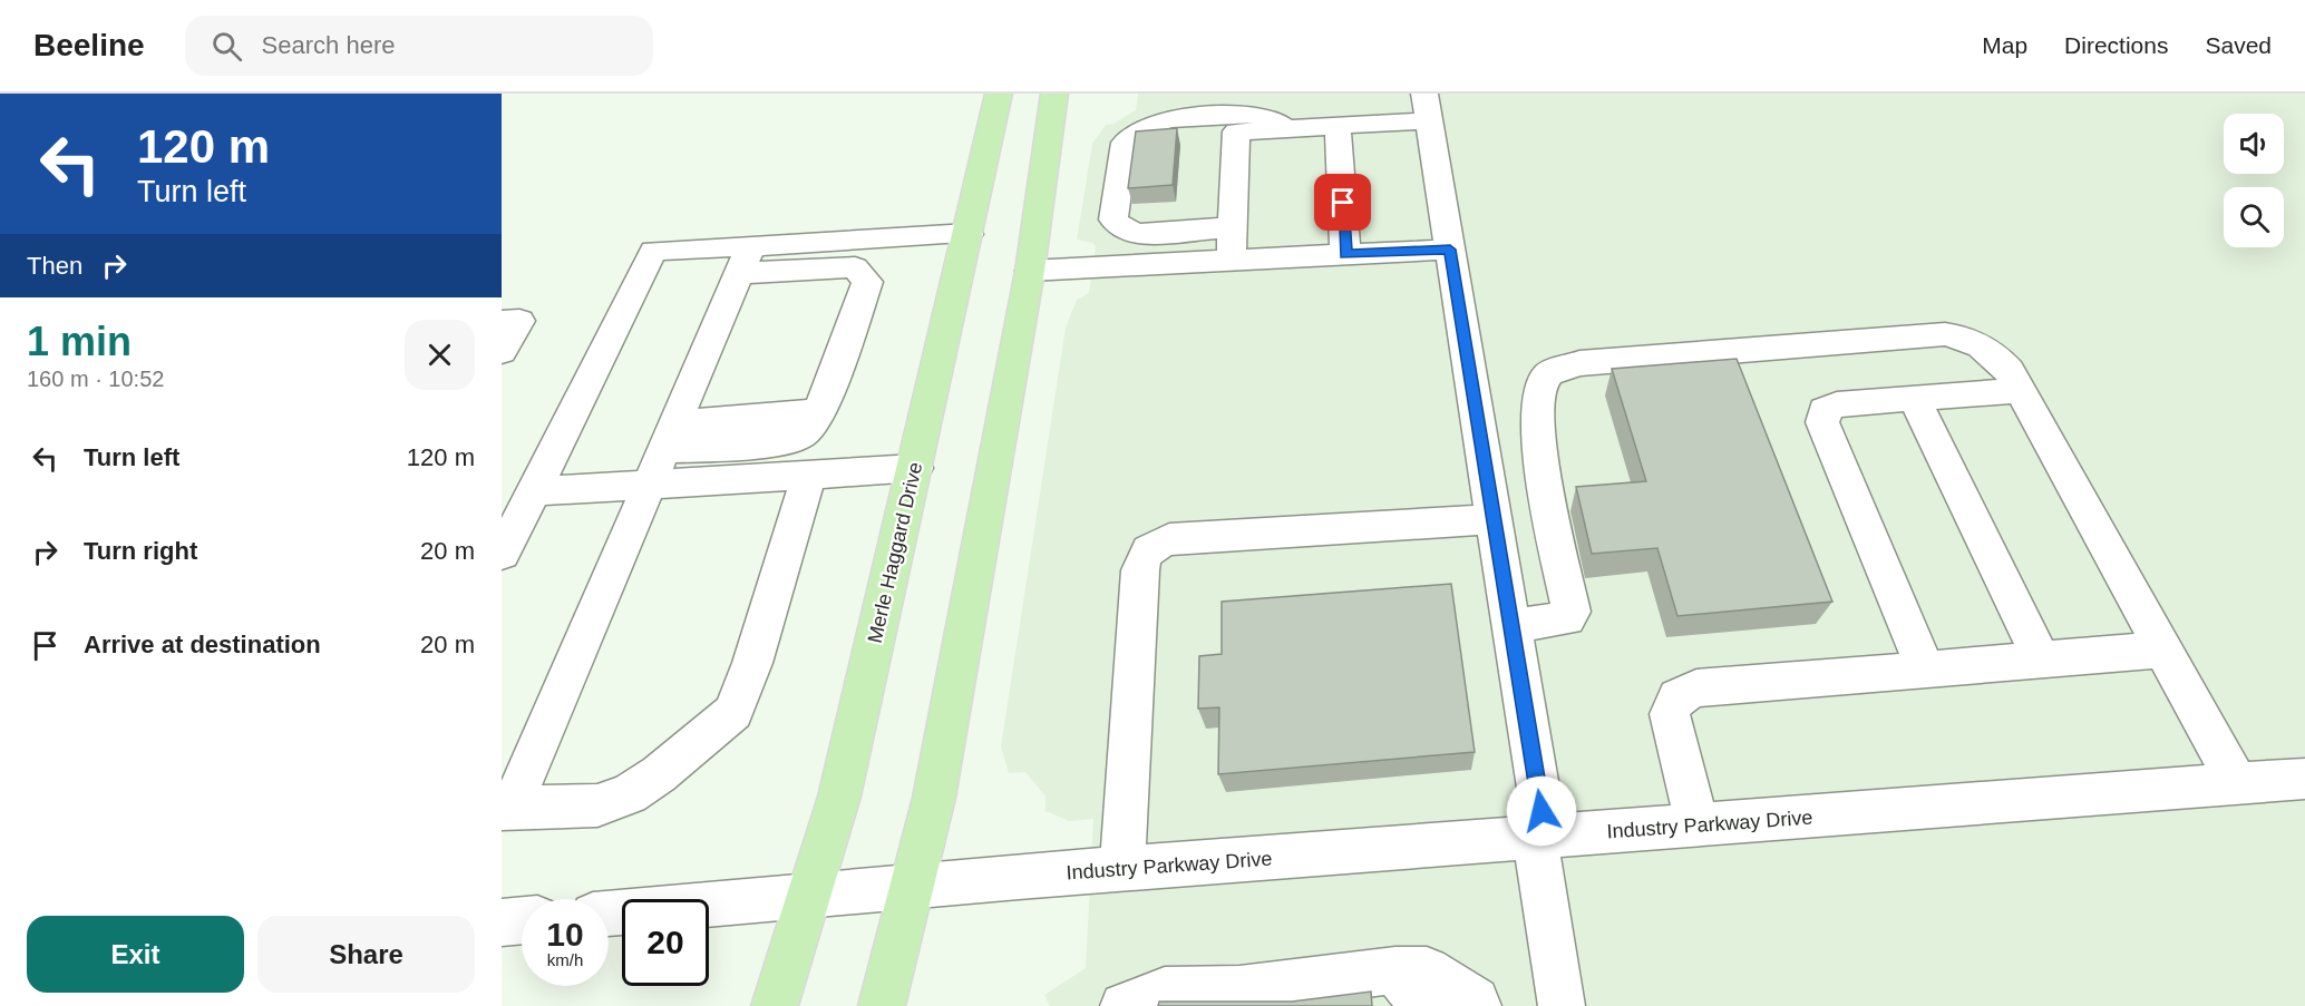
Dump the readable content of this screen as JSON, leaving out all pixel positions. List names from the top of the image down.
{
  "streets": {
    "main road": ["Merle Haggard Drive"],
    "street": ["Industry Parkway Drive"]
  },
  "crossings": [
    ["Merle Haggard Drive", "Industry Parkway Drive"]
  ],
  "page": {
    "header": "Beeline",
    "search": "Search here",
    "nav": ["Map", "Directions", "Saved"],
    "turn": ["120 m", "Turn left"],
    "then": "Then",
    "heading": ["1 min", "160 m · 10:52"],
    "list": [
      {
        "name": "Turn left",
        "value": "120 m"
      },
      {
        "name": "Turn right",
        "value": "20 m"
      },
      {
        "name": "Arrive at destination",
        "value": "20 m"
      }
    ],
    "speed": "10 km/h",
    "limit": "20",
    "buttons": ["Exit", "Share"]
  }
}
